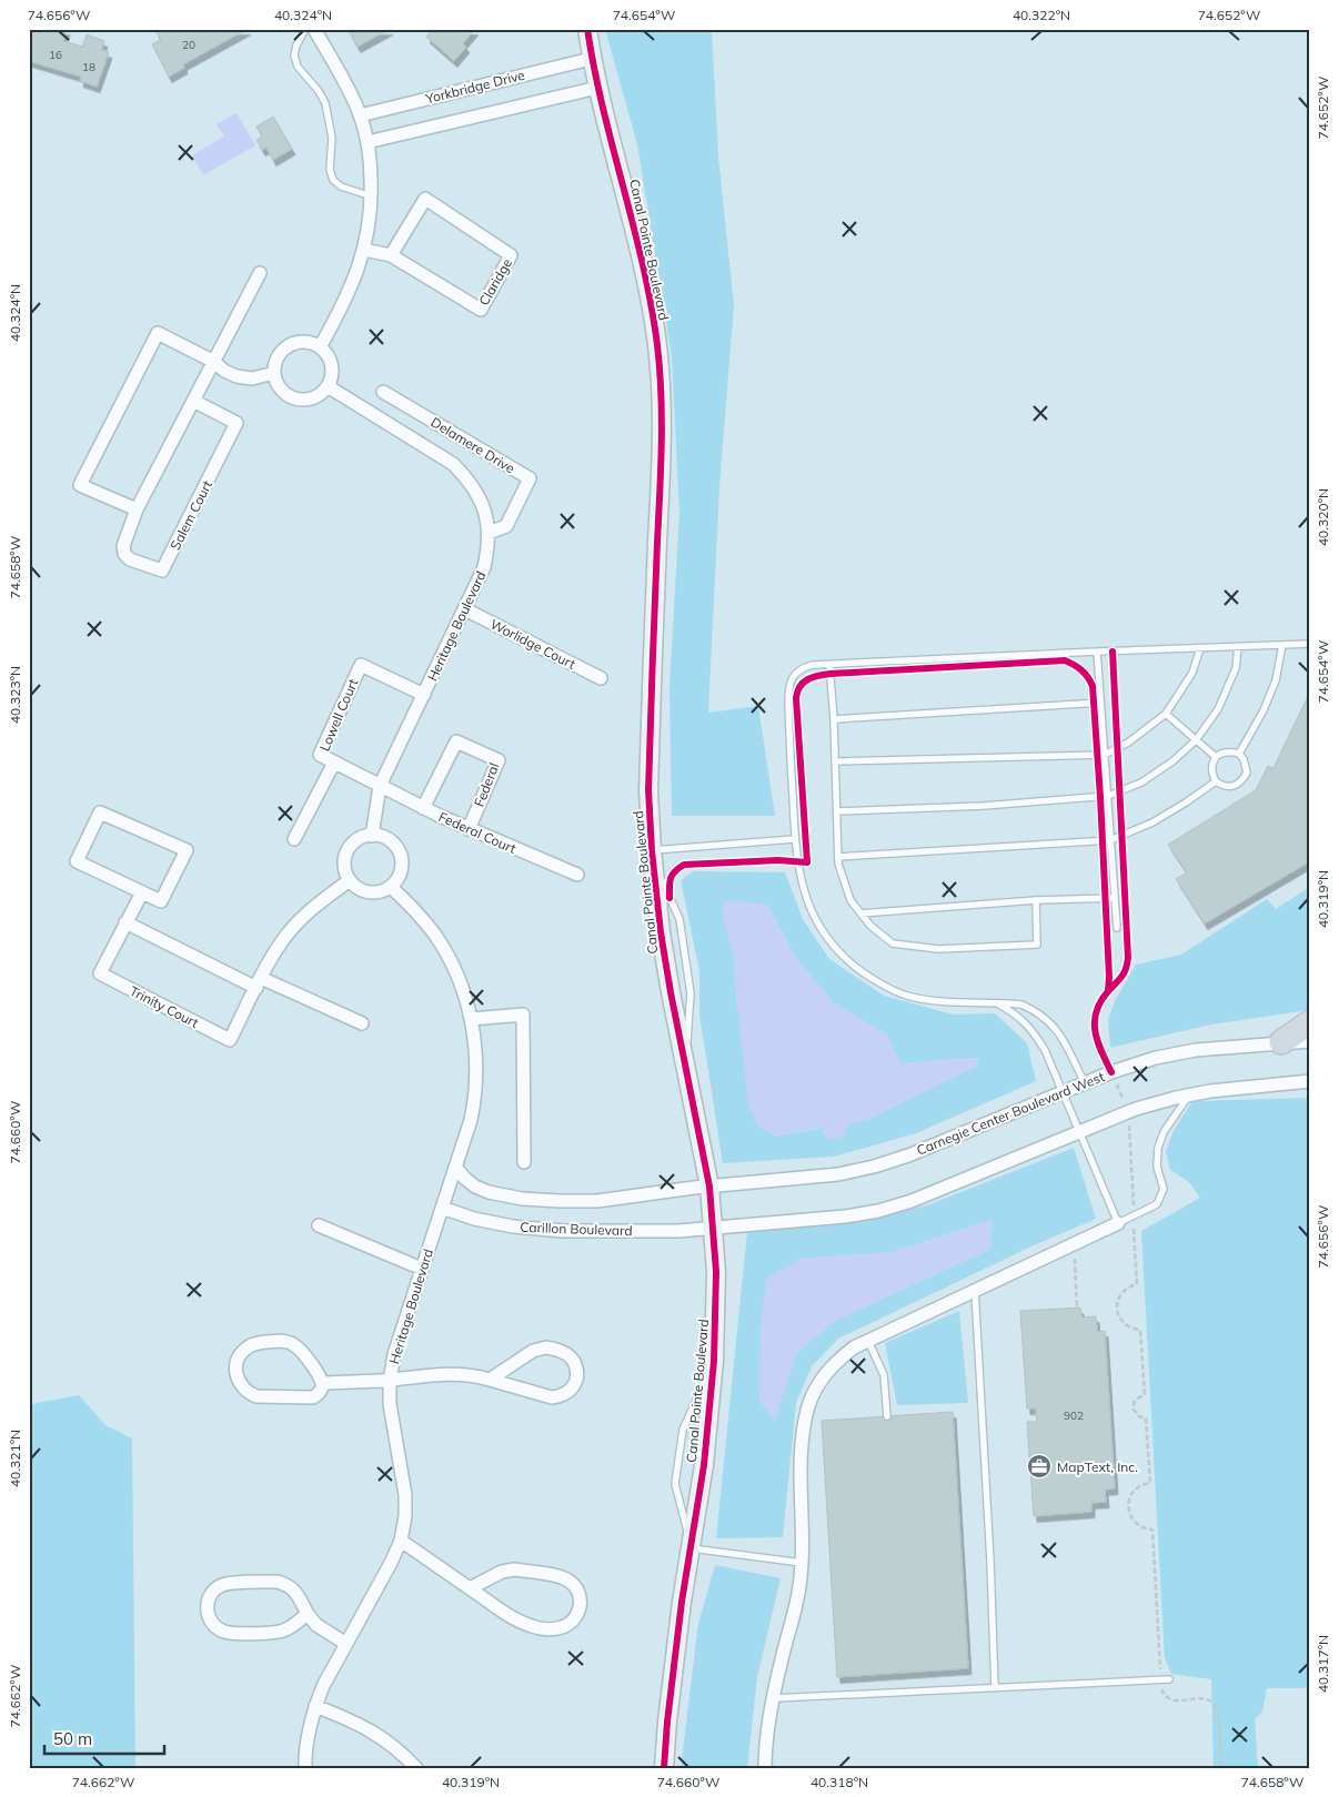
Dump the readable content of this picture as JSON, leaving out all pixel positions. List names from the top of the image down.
{
  "streets": {
    "street": [
      "Yorkbridge Drive",
      "Canal Pointe Boulevard",
      "Claridge",
      "Delamere Drive",
      "Salem Court",
      "Heritage Boulevard",
      "Worlidge Court",
      "Lowell Court",
      "Federal",
      "Federal Court",
      "Trinity Court",
      "Carnegie Center Boulevard West",
      "Carillon Boulevard"
    ]
  },
  "crossings": [
    ["Yorkbridge Drive", "Canal Pointe Boulevard"],
    ["Canal Pointe Boulevard", "Carnegie Center Boulevard West"],
    ["Canal Pointe Boulevard", "Carillon Boulevard"],
    ["Delamere Drive", "Heritage Boulevard"],
    ["Heritage Boulevard", "Worlidge Court"],
    ["Heritage Boulevard", "Lowell Court"],
    ["Heritage Boulevard", "Federal Court"],
    ["Heritage Boulevard", "Trinity Court"],
    ["Heritage Boulevard", "Carillon Boulevard"],
    ["Lowell Court", "Federal Court"],
    ["Federal", "Federal Court"],
    ["Carnegie Center Boulevard West", "Carillon Boulevard"]
  ],
  "places": {
    "office": ["MapText, Inc."]
  },
  "house_numbers": [
    "20",
    "16",
    "18",
    "902"
  ],
  "scale_bar": "50 m",
  "coordinates": [
    "74.656°W",
    "40.324°N",
    "74.654°W",
    "40.322°N",
    "74.652°W",
    "40.320°N",
    "74.658°W",
    "40.323°N",
    "40.319°N",
    "74.660°W",
    "40.321°N",
    "40.317°N",
    "74.662°W",
    "40.318°N"
  ]
}
